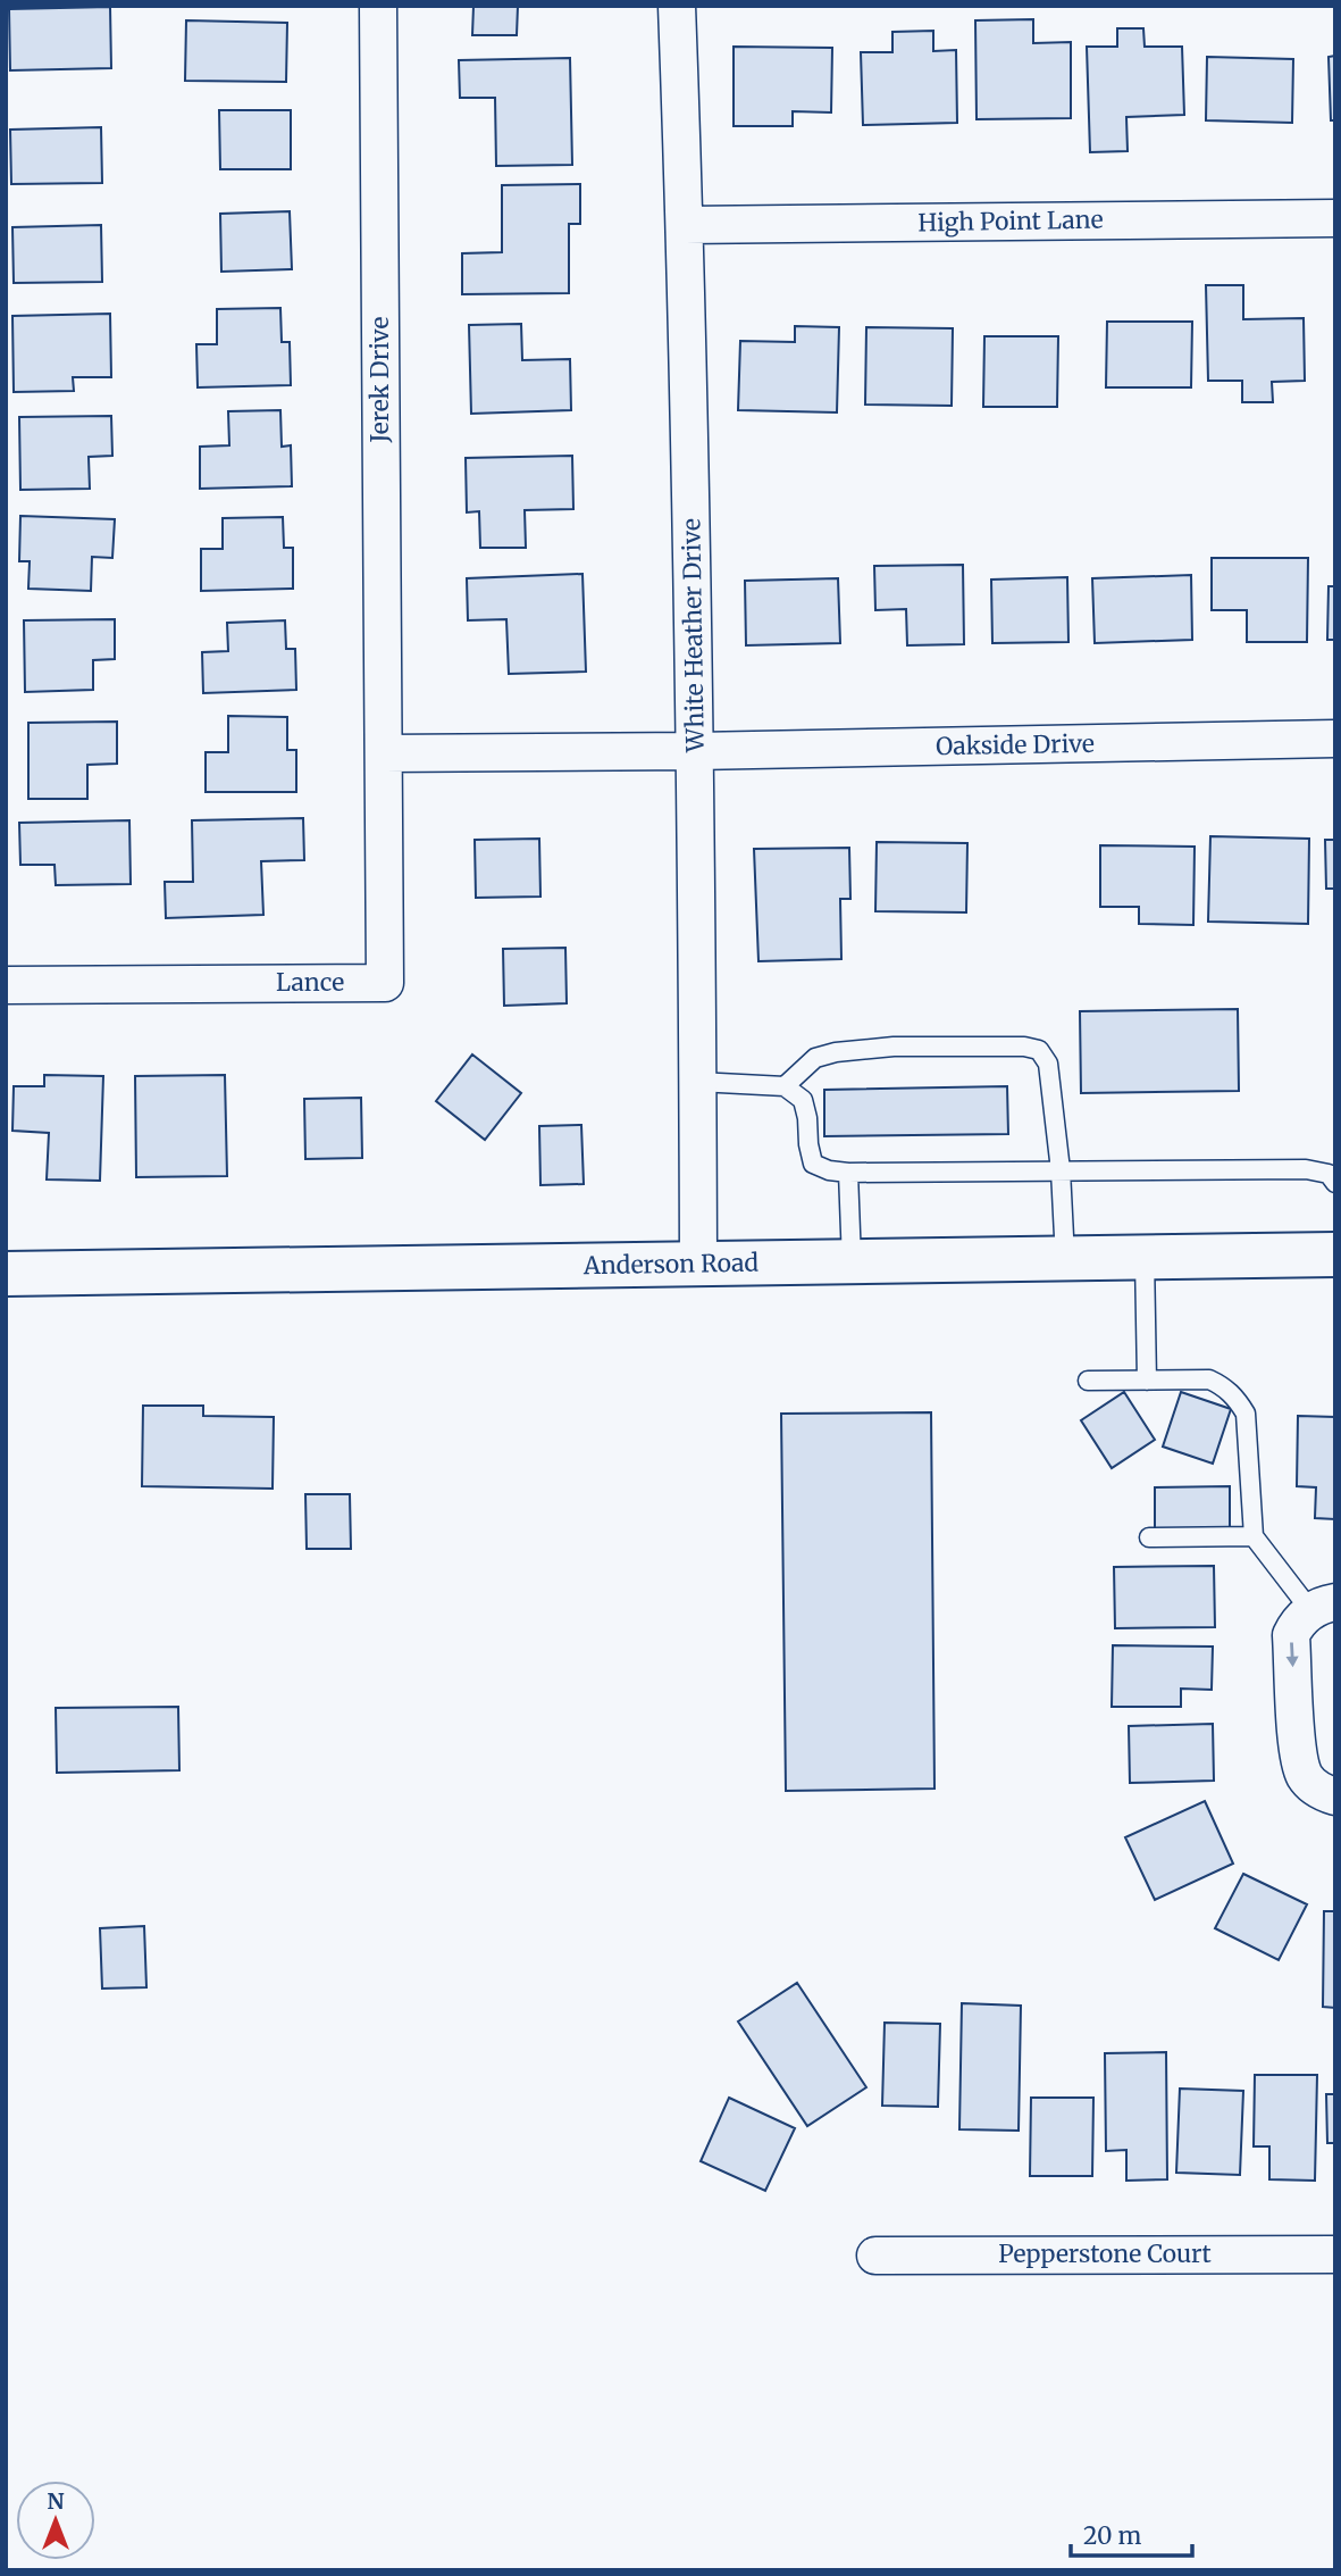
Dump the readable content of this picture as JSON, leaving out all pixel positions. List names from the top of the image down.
{
  "streets": {
    "street": [
      "High Point Lane",
      "Jerek Drive",
      "White Heather Drive",
      "Oakside Drive",
      "Lance",
      "Anderson Road",
      "Pepperstone Court"
    ]
  },
  "crossings": [
    ["High Point Lane", "White Heather Drive"],
    ["Jerek Drive", "Oakside Drive"],
    ["Jerek Drive", "Lance"],
    ["White Heather Drive", "Oakside Drive"],
    ["White Heather Drive", "Anderson Road"],
    ["Oakside Drive", "Lance"]
  ],
  "scale_bar": "20 m",
  "north": "top"
}
